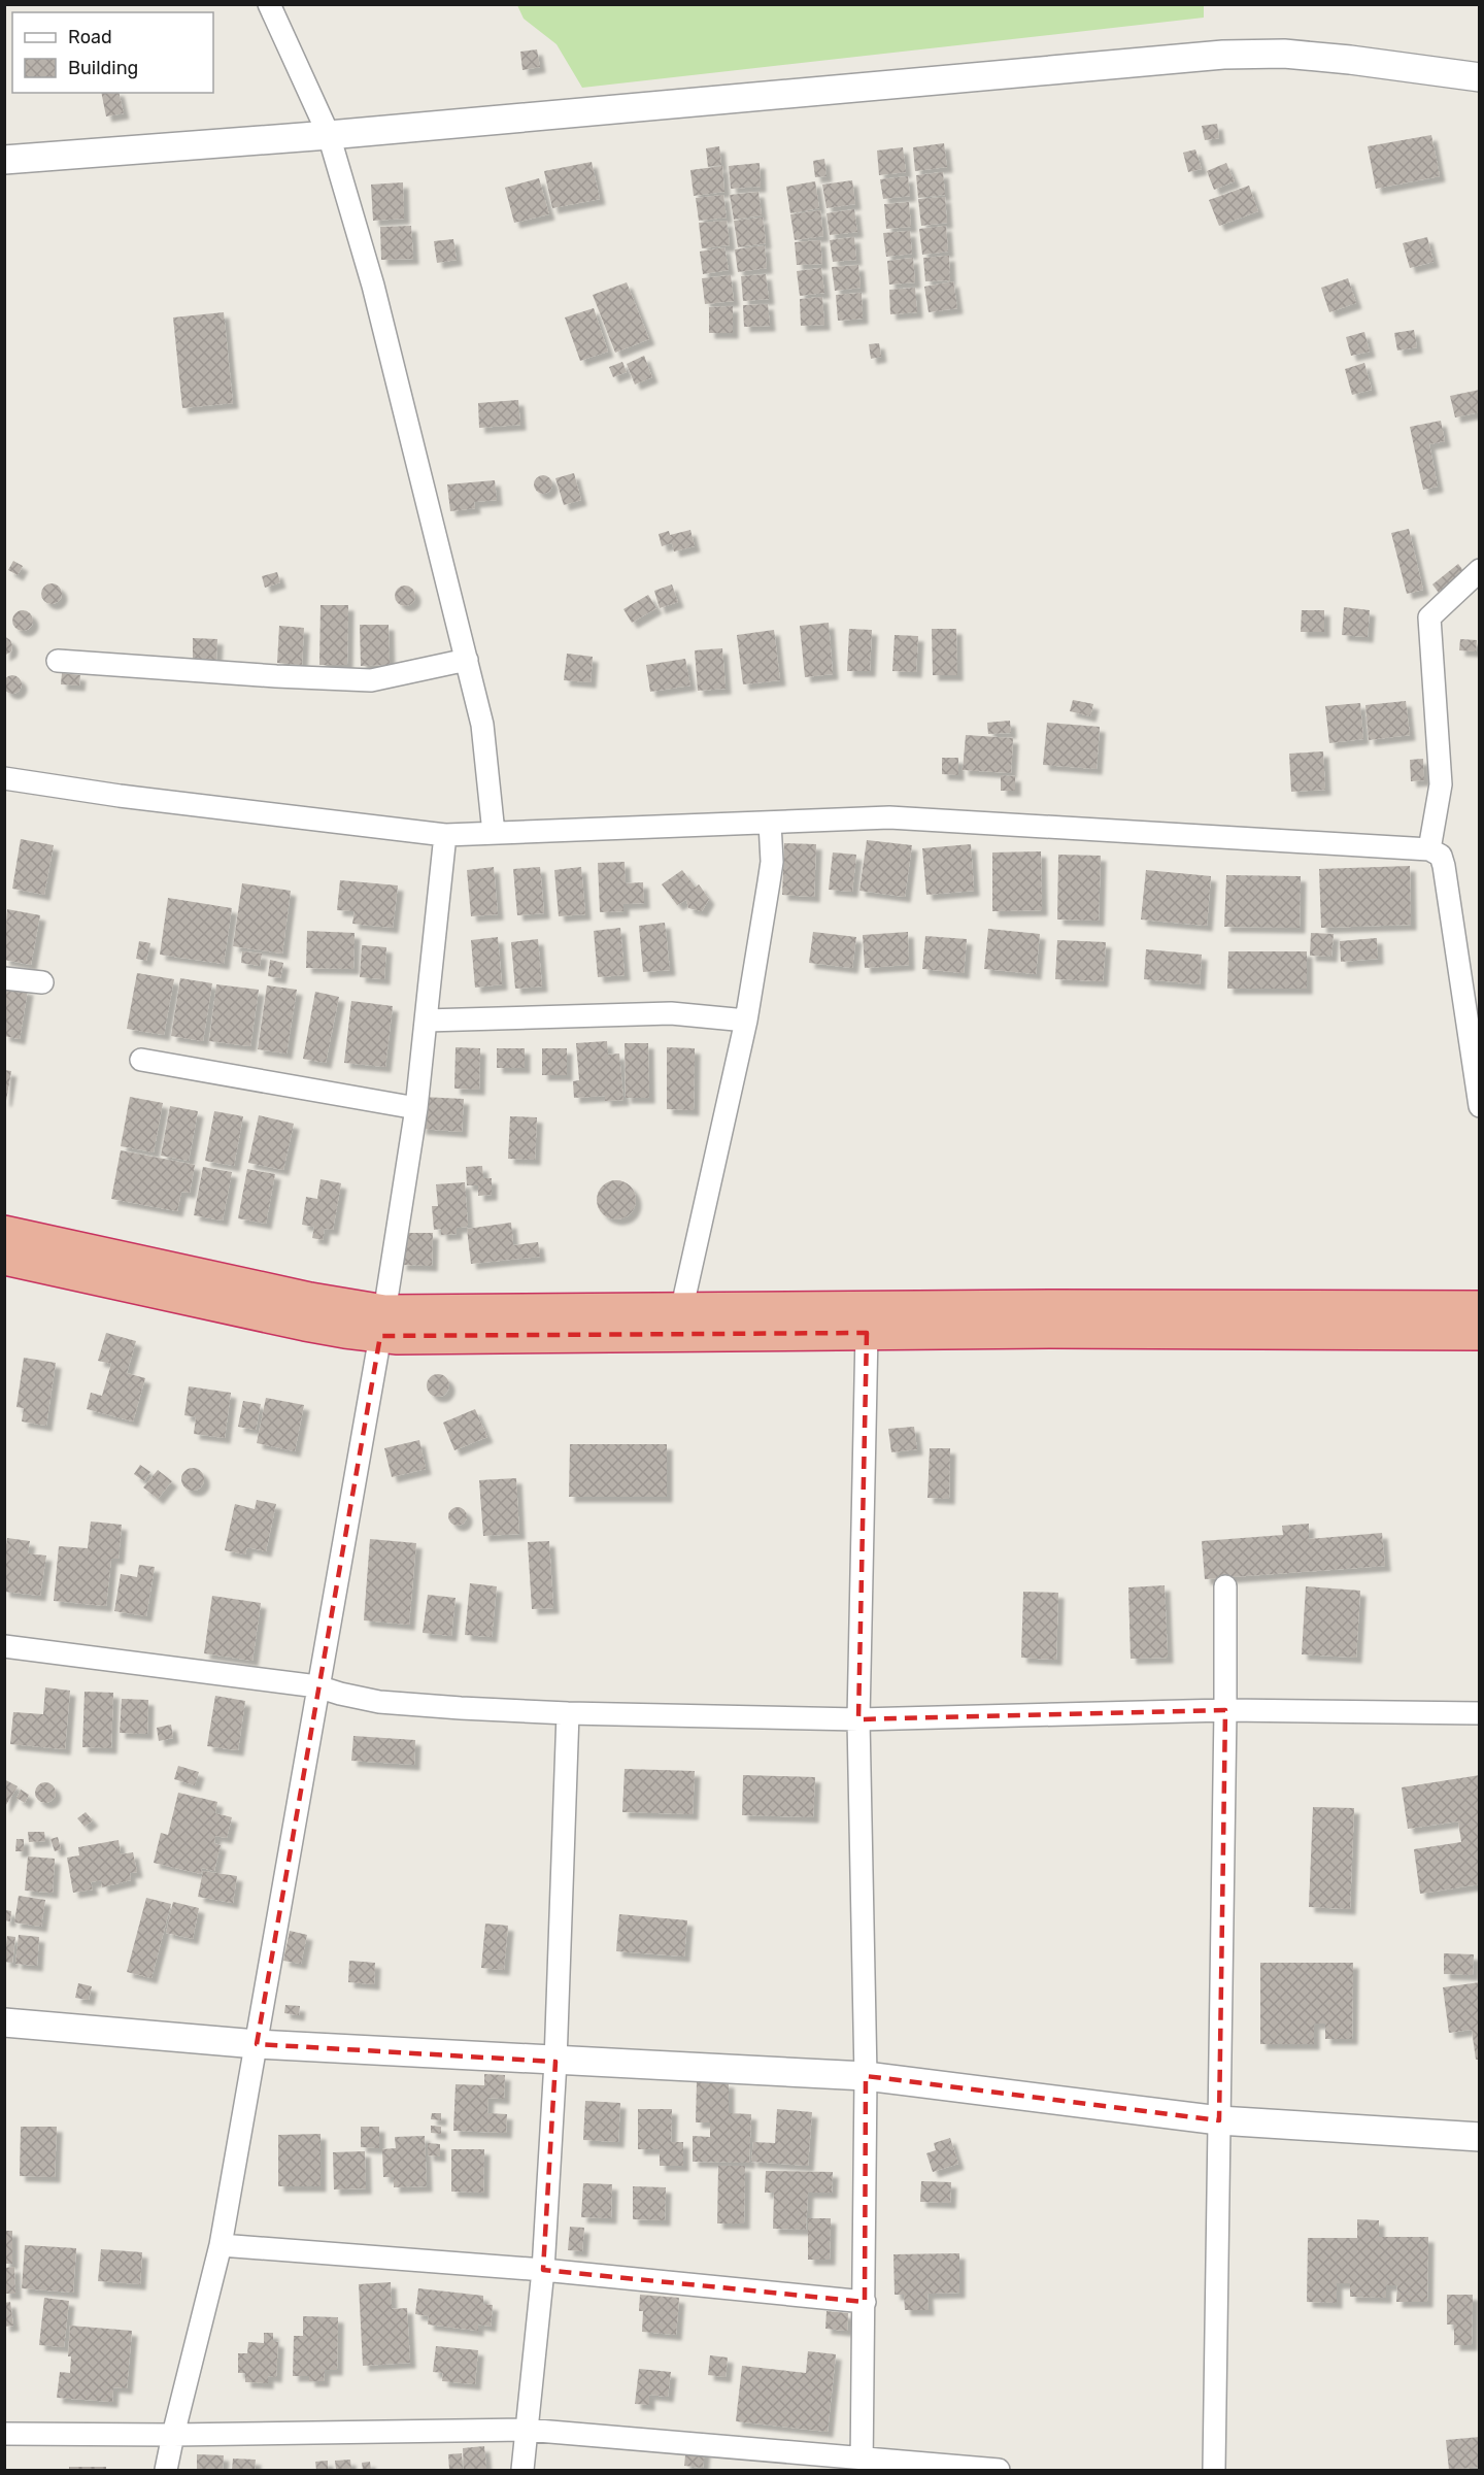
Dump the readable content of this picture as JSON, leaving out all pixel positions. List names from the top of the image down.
{
  "legend": ["Road", "Building"]
}
